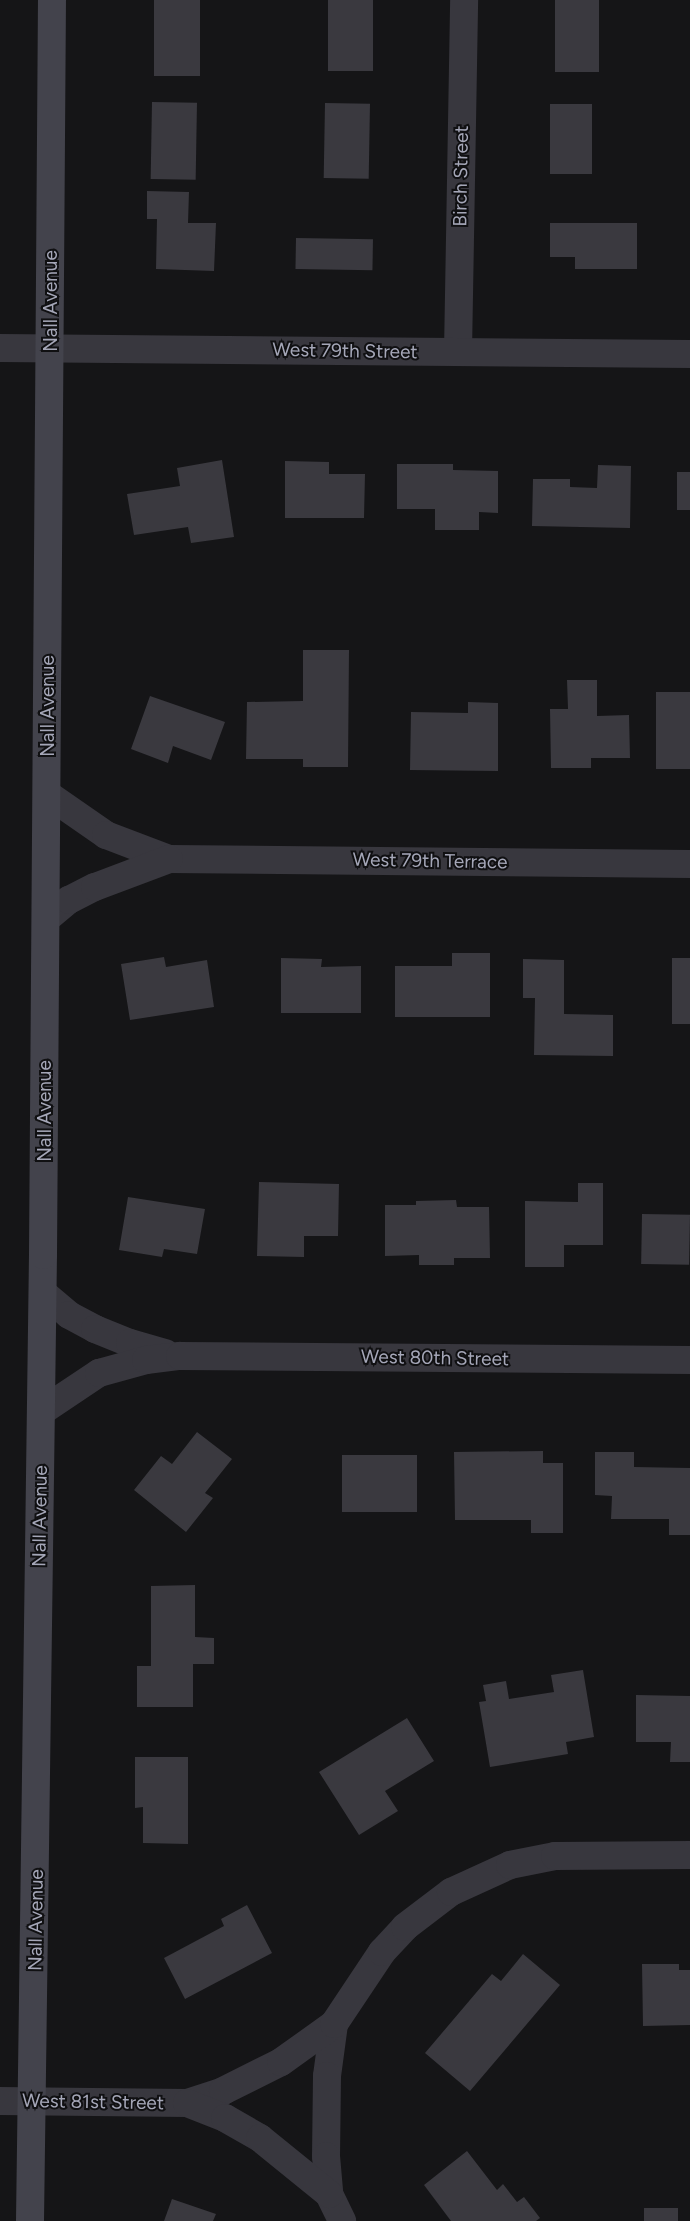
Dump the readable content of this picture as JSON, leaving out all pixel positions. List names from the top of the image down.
{
  "streets": {
    "main road": ["Nall Avenue"],
    "street": [
      "Birch Street",
      "West 79th Street",
      "West 79th Terrace",
      "West 80th Street",
      "West 81st Street"
    ]
  },
  "crossings": [
    ["Birch Street", "West 79th Street"],
    ["Nall Avenue", "West 79th Street"],
    ["Nall Avenue", "West 79th Terrace"],
    ["Nall Avenue", "West 80th Street"],
    ["Nall Avenue", "West 81st Street"]
  ]
}
